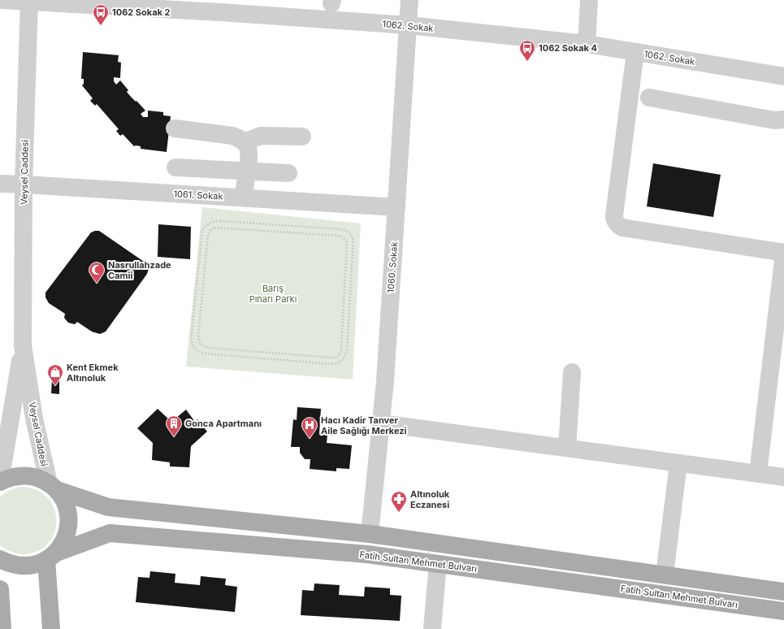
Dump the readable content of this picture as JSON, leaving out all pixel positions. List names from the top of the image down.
{
  "streets": {
    "main road": ["Fatih Sultan Mehmet Bulvarı"],
    "street": [
      "1062. Sokak",
      "Veysel Caddesi",
      "1061. Sokak",
      "1060. Sokak"
    ]
  },
  "crossings": [
    ["1062. Sokak", "Veysel Caddesi"],
    ["1062. Sokak", "1060. Sokak"],
    ["Veysel Caddesi", "1061. Sokak"],
    ["1061. Sokak", "1060. Sokak"]
  ],
  "parks": ["Barış Pınarı Parkı"],
  "places": {
    "bus stop": ["1062 Sokak 2", "1062 Sokak 4"],
    "mosque": ["Nasrullahzade Camii"],
    "shop": ["Kent Ekmek Altınoluk"],
    "building": ["Gonca Apartmanı"],
    "hospital": ["Hacı Kadir Tanver Aile Sağlığı Merkezi"],
    "pharmacy": ["Altınoluk Eczanesi"]
  }
}
